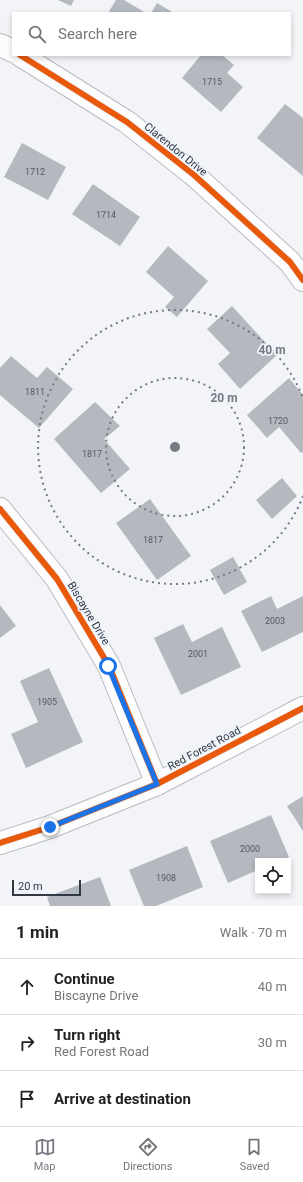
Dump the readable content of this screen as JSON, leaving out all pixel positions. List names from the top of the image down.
{
  "streets": {
    "street": ["Clarendon Drive", "Biscayne Drive", "Red Forest Road"]
  },
  "crossings": [
    ["Biscayne Drive", "Red Forest Road"]
  ],
  "house_numbers": [
    "1715",
    "1712",
    "1714",
    "1811",
    "1720",
    "1817",
    "1817",
    "2003",
    "2001",
    "1905",
    "2000",
    "1908"
  ],
  "scale_bar": "20 m",
  "page": {
    "search": "Search here",
    "scale": "20 m",
    "heading": ["1 min", "Walk · 70 m"],
    "list": [
      ["Continue", "Biscayne Drive", "40 m"],
      ["Turn right", "Red Forest Road", "30 m"],
      "Arrive at destination"
    ],
    "nav": ["Map", "Directions", "Saved"]
  },
  "rings": ["40 m", "20 m"]
}
